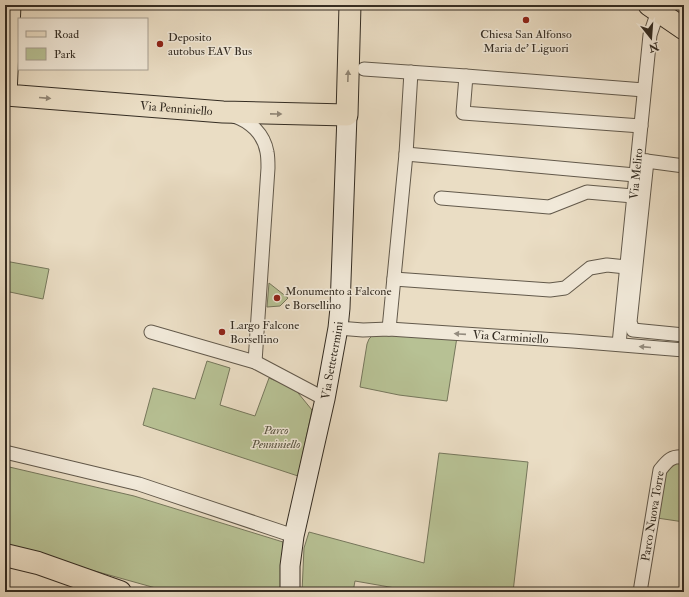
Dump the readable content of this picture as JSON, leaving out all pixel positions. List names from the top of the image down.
{
  "streets": {
    "main road": ["Via Penniniello", "Via Settetermini"],
    "street": ["Via Melito", "Via Carminiello", "Parco Nuova Torre"]
  },
  "crossings": [
    ["Via Penniniello", "Via Settetermini"],
    ["Via Melito", "Via Carminiello"],
    ["Via Carminiello", "Via Settetermini"]
  ],
  "one_way": ["Via Penniniello"],
  "parks": ["Parco Penniniello"],
  "places": [
    "Chiesa San Alfonso Maria de' Liguori",
    "Deposito autobus EAV Bus",
    "Monumento a Falcone e Borsellino",
    "Largo Falcone Borsellino"
  ],
  "legend": ["Road", "Park"],
  "north": "bottom"
}
